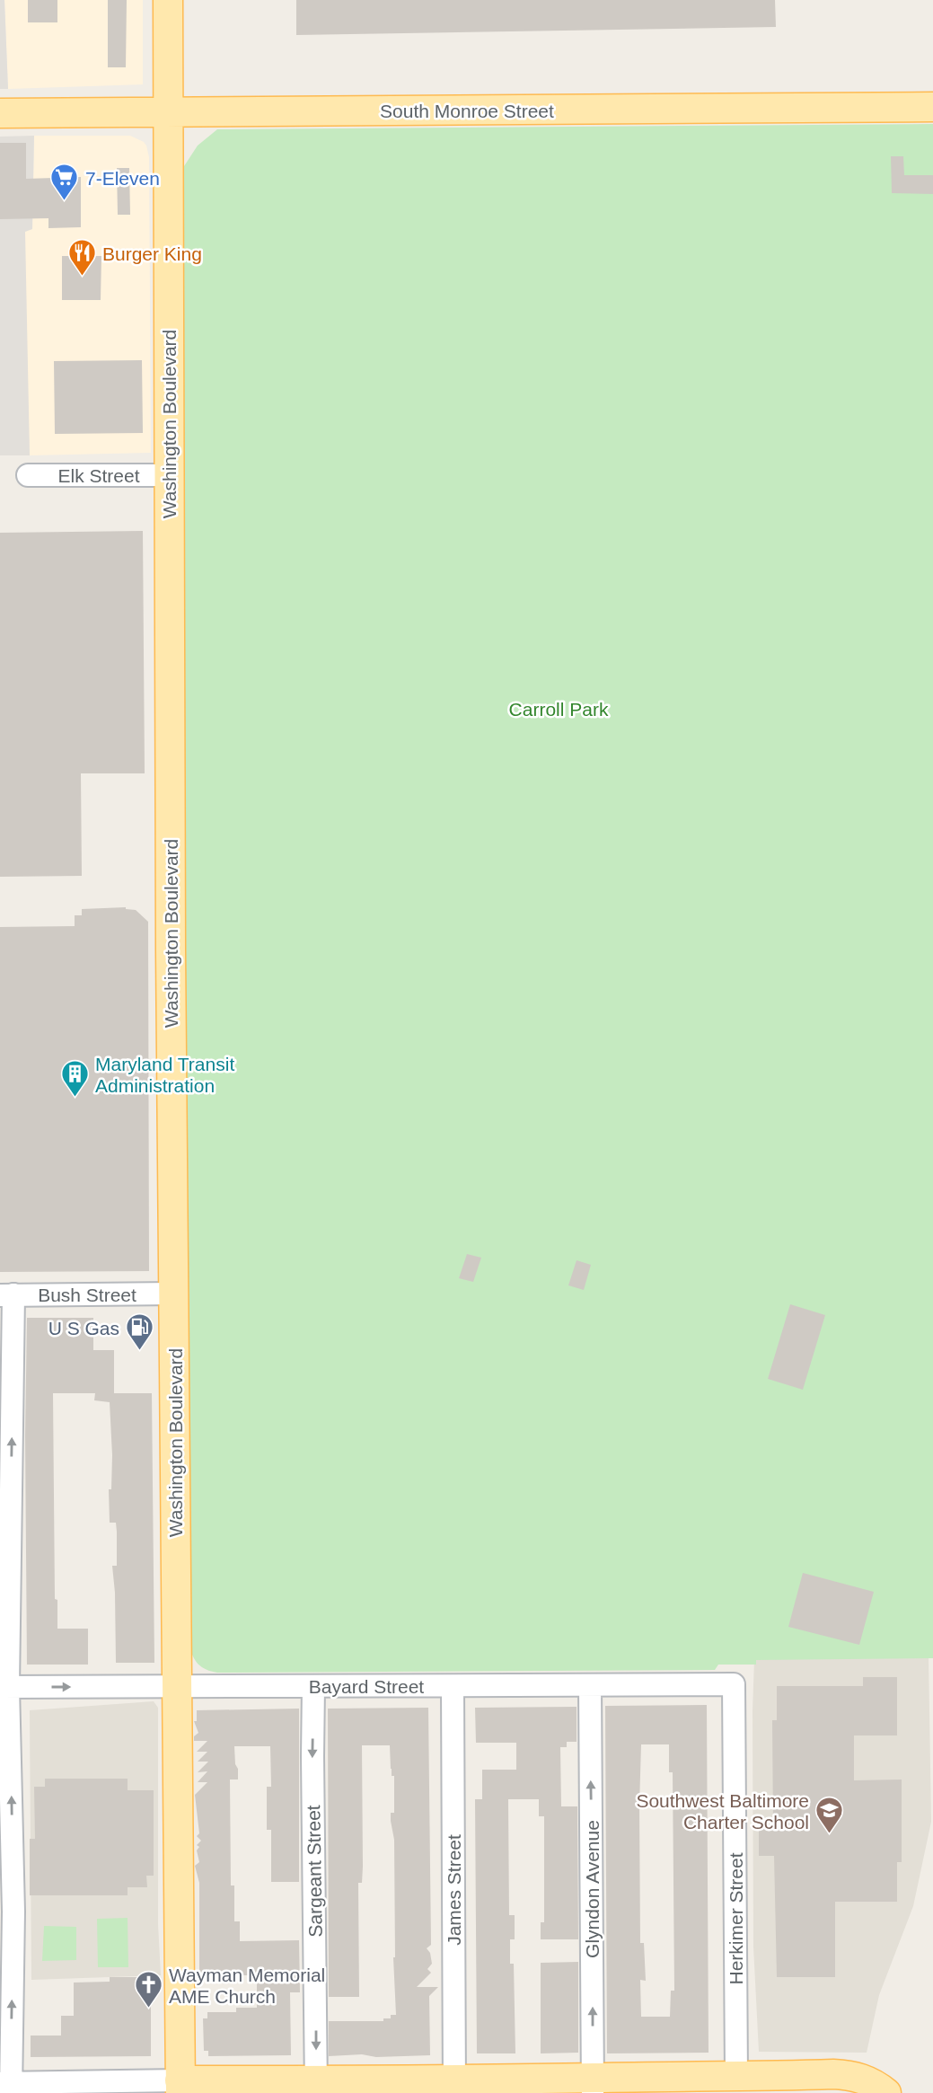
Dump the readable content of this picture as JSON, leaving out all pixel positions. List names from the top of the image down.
{
  "streets": {
    "main road": ["South Monroe Street", "Washington Boulevard"],
    "street": [
      "Elk Street",
      "Bush Street",
      "Bayard Street",
      "Sargeant Street",
      "Glyndon Avenue",
      "James Street",
      "Herkimer Street"
    ]
  },
  "crossings": [
    ["South Monroe Street", "Washington Boulevard"],
    ["Washington Boulevard", "Elk Street"],
    ["Washington Boulevard", "Bush Street"],
    ["Washington Boulevard", "Bayard Street"],
    ["Bayard Street", "Sargeant Street"],
    ["Bayard Street", "Glyndon Avenue"],
    ["Bayard Street", "James Street"],
    ["Bayard Street", "Herkimer Street"]
  ],
  "one_way": ["Sargeant Street", "Glyndon Avenue"],
  "parks": ["Carroll Park"],
  "places": {
    "supermarket": ["7-Eleven"],
    "restaurant": ["Burger King"],
    "building": ["Maryland Transit Administration"],
    "fuel station": ["U S Gas"],
    "school or university": ["Southwest Baltimore Charter School"],
    "church": ["Wayman Memorial AME Church"]
  }
}
